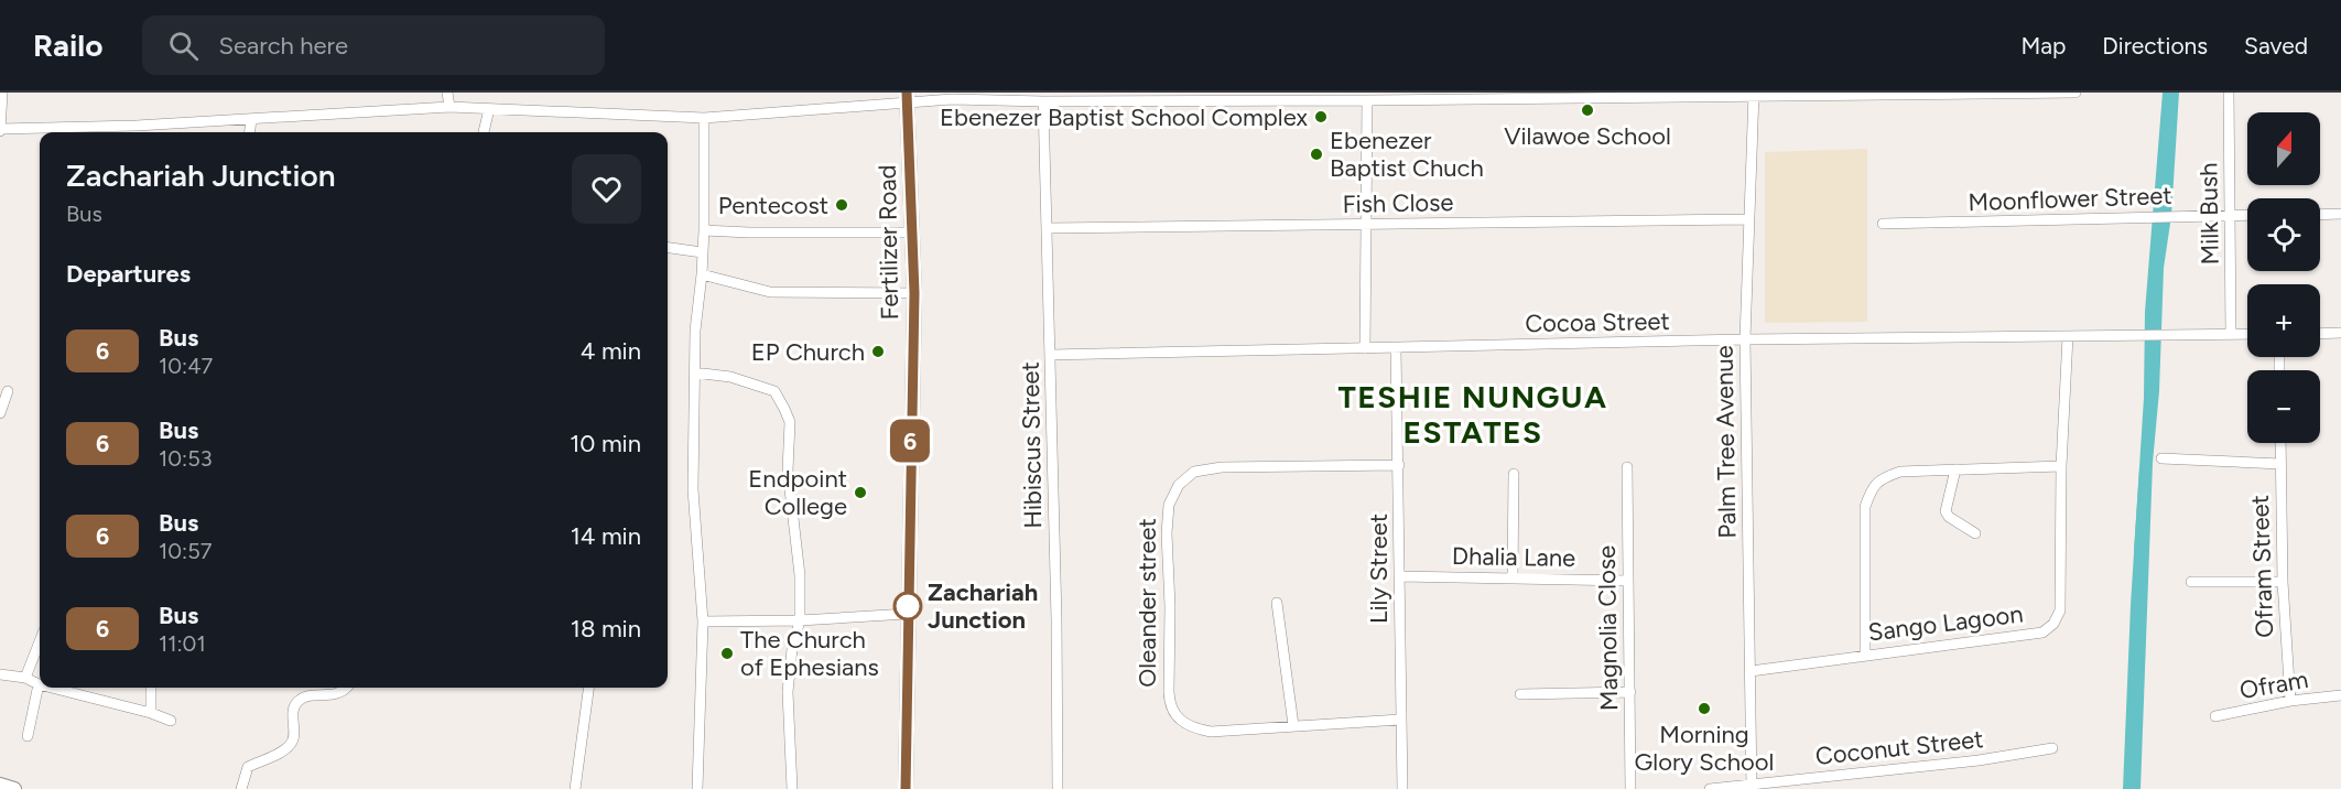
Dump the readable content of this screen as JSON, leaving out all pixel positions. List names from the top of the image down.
{
  "streets": {
    "street": [
      "Moonflower Street",
      "Fish Close",
      "Milk Bush",
      "Fertilizer Road",
      "Cocoa Street",
      "Palm Tree Avenue",
      "Hibiscus Street",
      "Dhalia Lane",
      "Ofram Street",
      "Lily Street",
      "Oleander street",
      "Sango Lagoon",
      "Magnolia Close",
      "Ofram",
      "Coconut Street"
    ]
  },
  "crossings": [
    ["Moonflower Street", "Milk Bush"],
    ["Fish Close", "Palm Tree Avenue"],
    ["Fish Close", "Hibiscus Street"],
    ["Milk Bush", "Cocoa Street"],
    ["Cocoa Street", "Palm Tree Avenue"],
    ["Cocoa Street", "Hibiscus Street"],
    ["Cocoa Street", "Lily Street"],
    ["Cocoa Street", "Sango Lagoon"],
    ["Palm Tree Avenue", "Sango Lagoon"],
    ["Palm Tree Avenue", "Coconut Street"],
    ["Dhalia Lane", "Lily Street"],
    ["Dhalia Lane", "Magnolia Close"],
    ["Ofram Street", "Ofram"],
    ["Lily Street", "Oleander street"]
  ],
  "districts": ["TESHIE NUNGUA ESTATES"],
  "places": [
    "Vilawoe School",
    "Ebenezer Baptist School Complex",
    "Ebenezer Baptist Chuch",
    "Pentecost",
    "EP Church",
    "Endpoint College",
    "Zachariah Junction",
    "The Church of Ephesians",
    "Morning Glory School"
  ],
  "lines": ["bus line 6"],
  "north": "top",
  "page": {
    "header": "Railo",
    "search": "Search here",
    "nav": ["Map", "Directions", "Saved"],
    "on_map": "6",
    "map_buttons": ["+", "−"],
    "heading": [
      ["Zachariah Junction", "Bus"],
      "Departures"
    ],
    "list": [
      {
        "mark": "6",
        "name": "Bus",
        "note": "10:47",
        "value": "4 min"
      },
      {
        "mark": "6",
        "name": "Bus",
        "note": "10:53",
        "value": "10 min"
      },
      {
        "mark": "6",
        "name": "Bus",
        "note": "10:57",
        "value": "14 min"
      },
      {
        "mark": "6",
        "name": "Bus",
        "note": "11:01",
        "value": "18 min"
      }
    ]
  }
}
